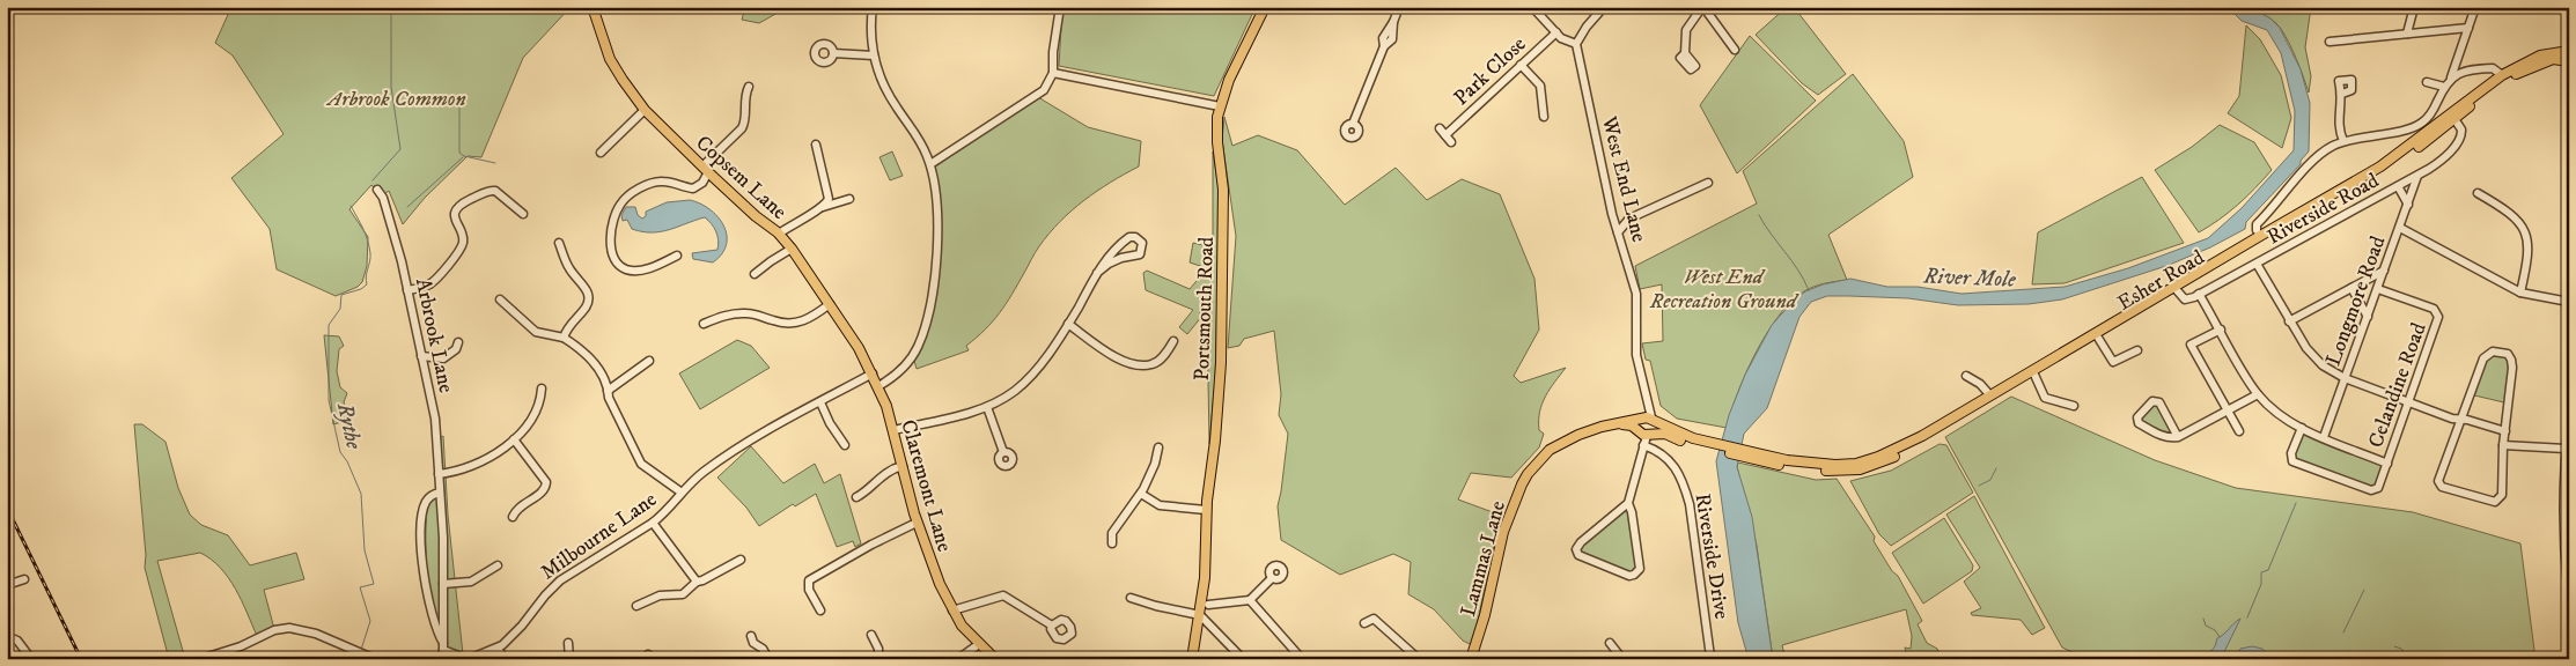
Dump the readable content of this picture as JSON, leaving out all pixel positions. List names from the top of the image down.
{
  "streets": {
    "main road": [
      "Copsem Lane",
      "Esher Road",
      "Portsmouth Road",
      "Claremont Lane",
      "Lammas Lane"
    ],
    "street": [
      "Park Close",
      "West End Lane",
      "Riverside Road",
      "Longmore Road",
      "Arbrook Lane",
      "Celandine Road",
      "Milbourne Lane",
      "Riverside Drive"
    ]
  },
  "crossings": [
    ["Copsem Lane", "Claremont Lane"],
    ["Copsem Lane", "Milbourne Lane"],
    ["West End Lane", "Lammas Lane"],
    ["Riverside Road", "Esher Road"],
    ["Riverside Road", "Longmore Road"],
    ["Longmore Road", "Celandine Road"],
    ["Claremont Lane", "Milbourne Lane"]
  ],
  "water": ["River Mole", "Rythe"],
  "parks": ["Arbrook Common", "West End Recreation Ground"]
}
